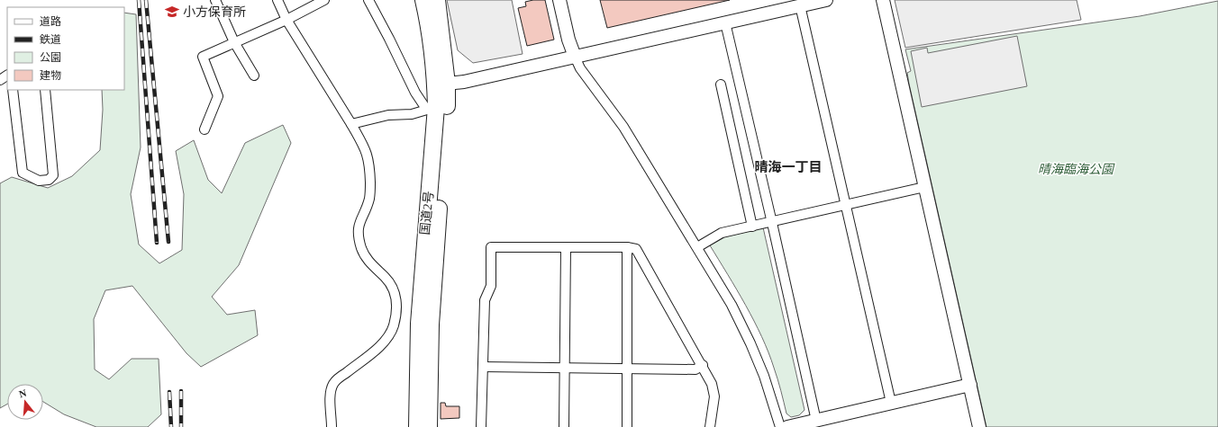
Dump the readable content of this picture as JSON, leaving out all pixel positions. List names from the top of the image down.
{
  "streets": {
    "highway": ["国道2号"]
  },
  "districts": ["晴海一丁目"],
  "parks": ["晴海臨海公園"],
  "places": {
    "school or university": ["小方保育所"]
  },
  "legend": [
    "道路",
    "鉄道",
    "公園",
    "建物"
  ],
  "north": "top"
}
